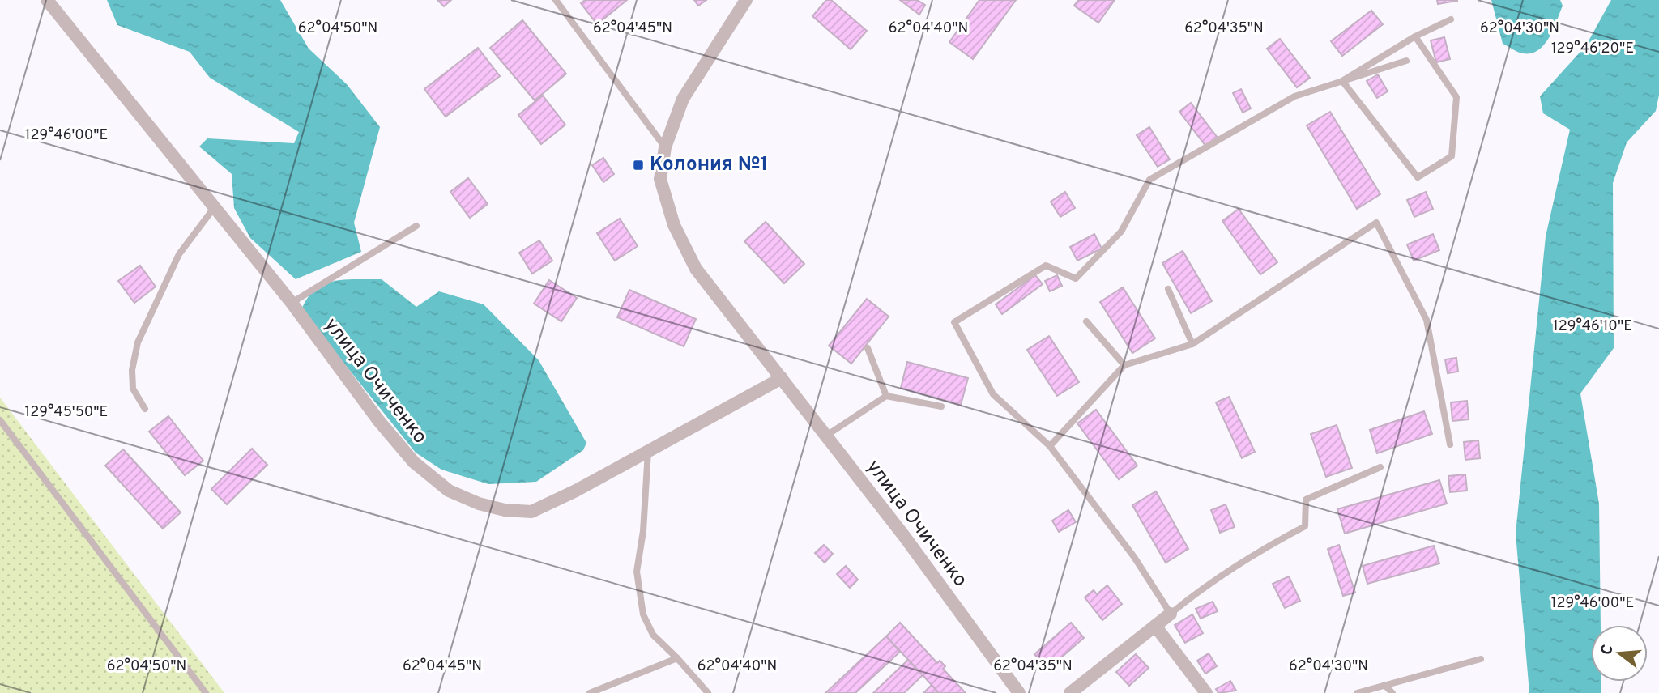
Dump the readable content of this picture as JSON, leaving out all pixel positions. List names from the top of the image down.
{
  "streets": {
    "street": ["улица Очиченко"]
  },
  "places": {
    "transit": ["Колония №1"]
  },
  "north": "left",
  "coordinates": [
    "62°04'50\"N",
    "62°04'45\"N",
    "62°04'40\"N",
    "62°04'35\"N",
    "62°04'30\"N",
    "129°46'20\"E",
    "129°46'00\"E",
    "129°46'10\"E",
    "129°45'50\"E"
  ]
}
